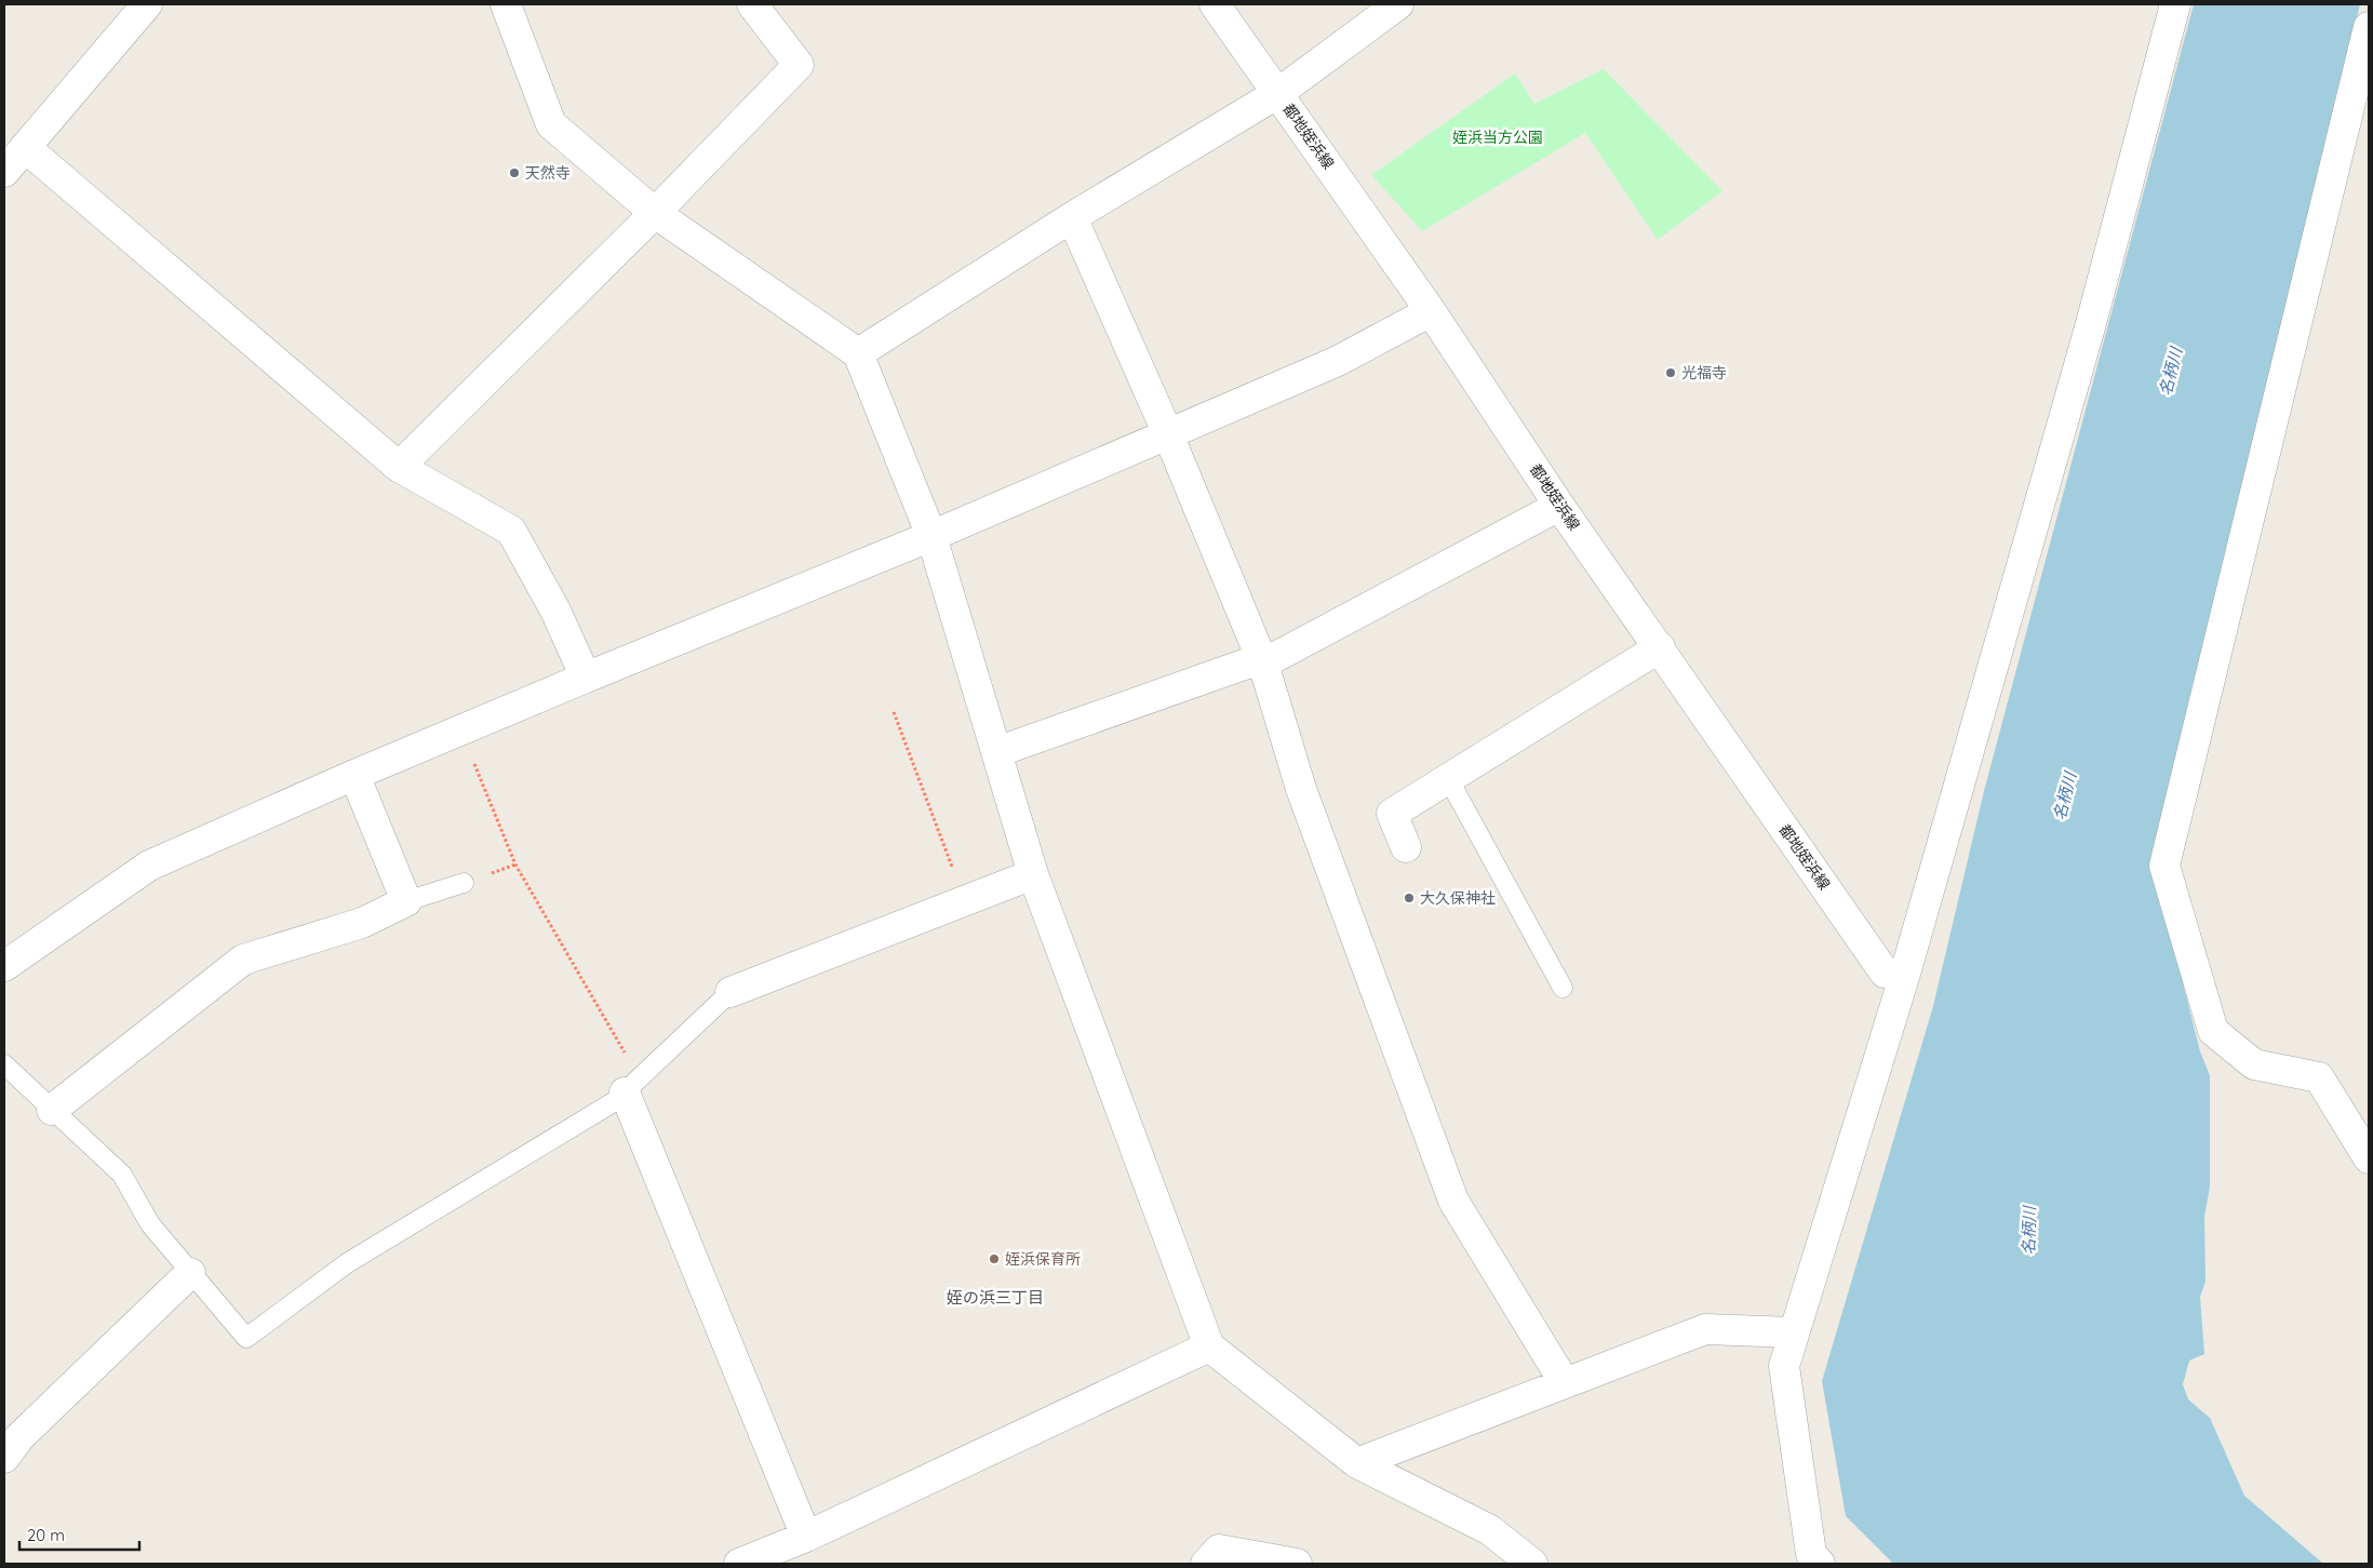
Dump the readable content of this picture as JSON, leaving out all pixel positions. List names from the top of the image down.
{
  "streets": {
    "street": ["都地姪浜線"]
  },
  "districts": ["姪の浜三丁目"],
  "water": ["名柄川"],
  "parks": ["姪浜当方公園"],
  "places": [
    "天然寺",
    "光福寺",
    "大久保神社",
    "姪浜保育所"
  ],
  "scale_bar": "20 m"
}
